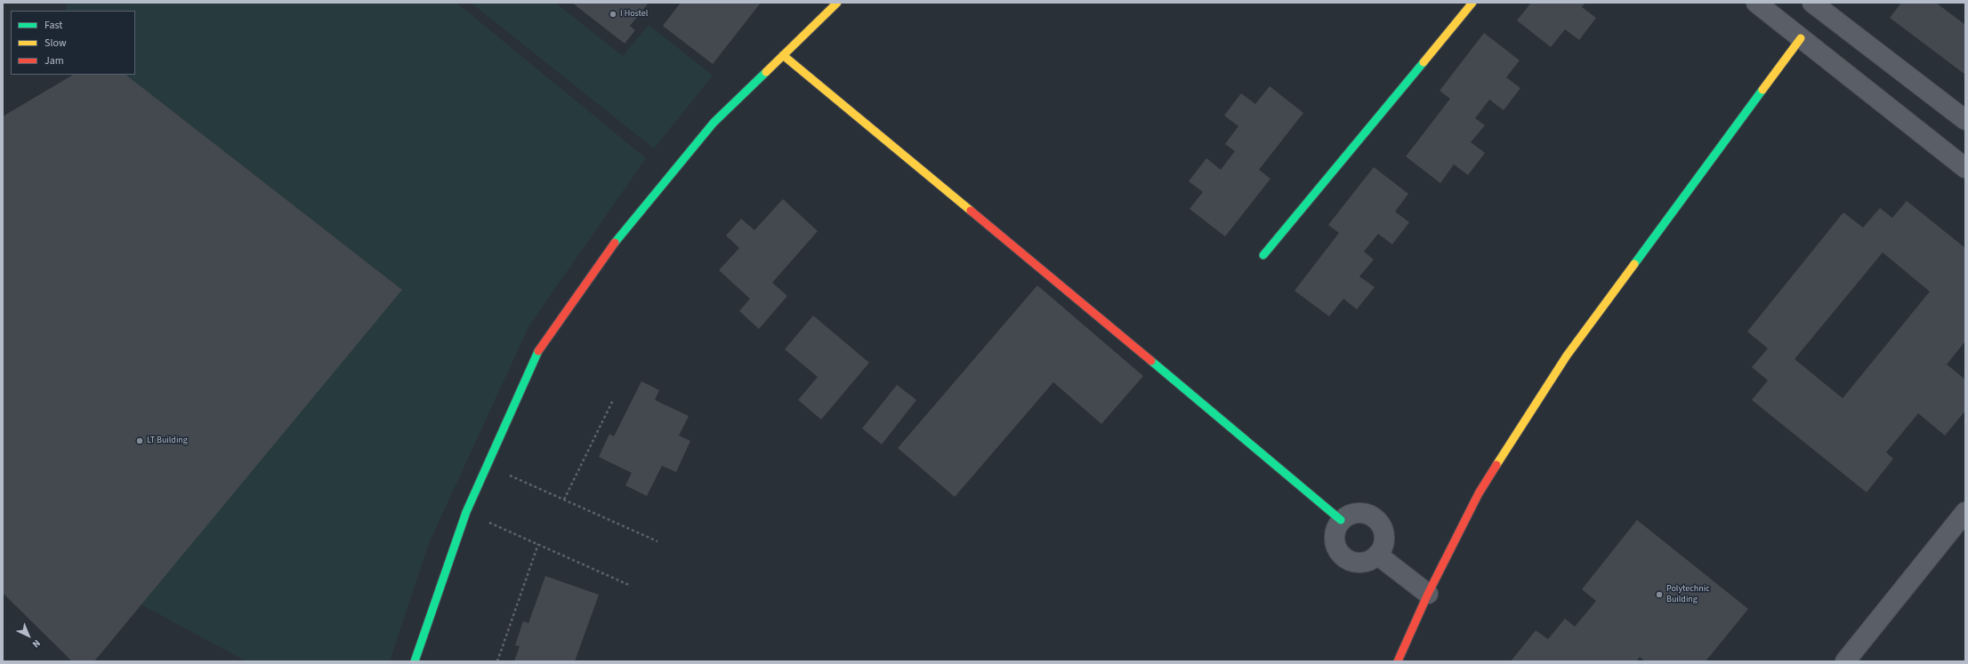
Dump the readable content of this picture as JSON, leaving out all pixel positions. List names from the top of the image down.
{
  "places": ["I Hostel", "LT Building", "Polytechnic Building"],
  "legend": ["Fast", "Slow", "Jam"],
  "north": "bottom right"
}
